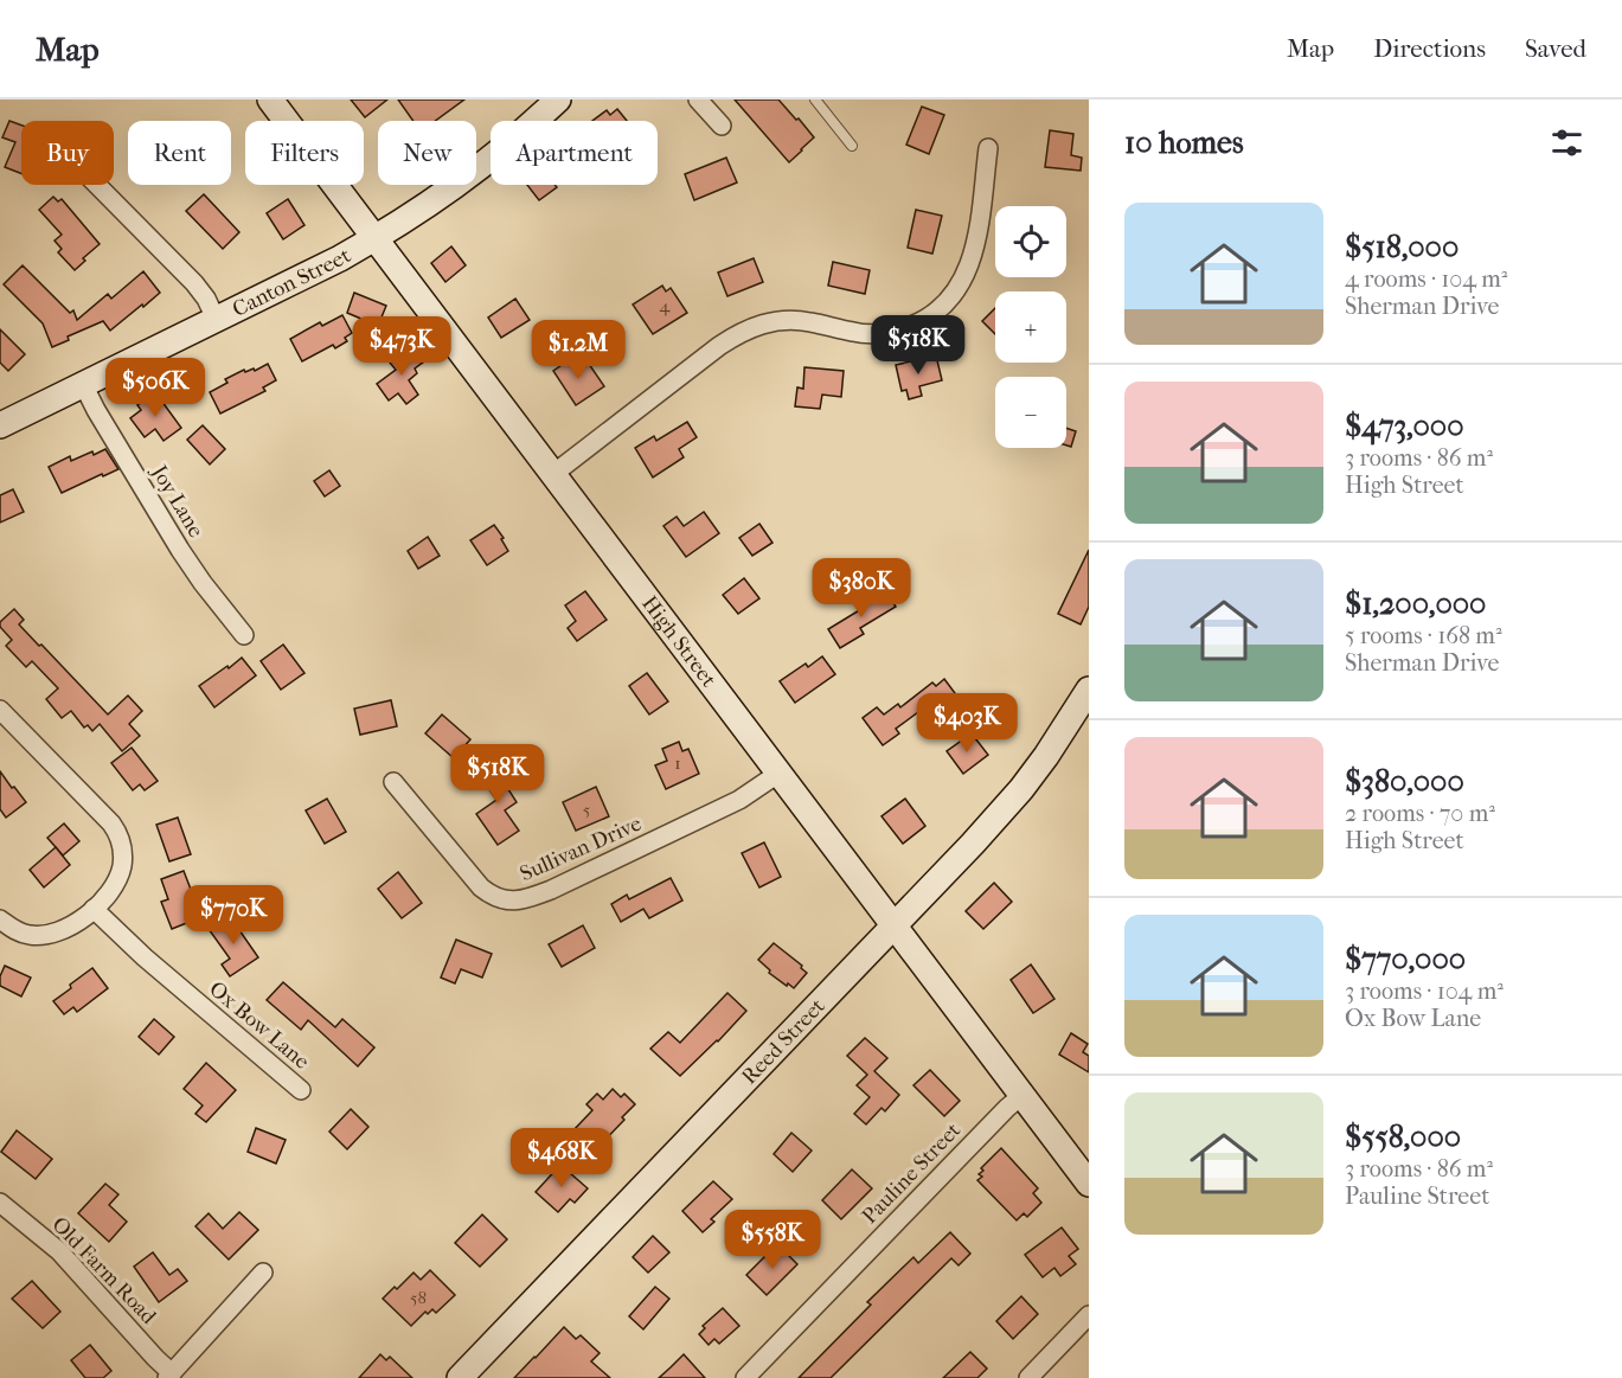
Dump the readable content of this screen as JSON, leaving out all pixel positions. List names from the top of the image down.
{
  "streets": {
    "main road": ["Canton Street", "High Street", "Reed Street"],
    "street": [
      "Joy Lane",
      "Sullivan Drive",
      "Ox Bow Lane",
      "Pauline Street",
      "Old Farm Road"
    ]
  },
  "crossings": [
    ["Canton Street", "Joy Lane"],
    ["Canton Street", "High Street"],
    ["High Street", "Sullivan Drive"],
    ["High Street", "Reed Street"],
    ["High Street", "Pauline Street"]
  ],
  "house_numbers": [
    "4",
    "1",
    "5",
    "58"
  ],
  "page": {
    "header": "Map",
    "nav": ["Map", "Directions", "Saved"],
    "heading": "10 homes",
    "chip": [
      "Buy",
      "Rent",
      "Filters",
      "New",
      "Apartment"
    ],
    "list": [
      {
        "name": "$518,000",
        "note": "4 rooms · 104 m² · Sherman Drive"
      },
      {
        "name": "$473,000",
        "note": "3 rooms · 86 m² · High Street"
      },
      {
        "name": "$1,200,000",
        "note": "5 rooms · 168 m² · Sherman Drive"
      },
      {
        "name": "$380,000",
        "note": "2 rooms · 70 m² · High Street"
      },
      {
        "name": "$770,000",
        "note": "3 rooms · 104 m² · Ox Bow Lane"
      },
      {
        "name": "$558,000",
        "note": "3 rooms · 86 m² · Pauline Street"
      }
    ],
    "map_buttons": ["+", "−"],
    "price": [
      "$518K",
      "$473K",
      "$1.2M",
      "$506K",
      "$380K",
      "$403K",
      "$518K",
      "$770K",
      "$468K",
      "$558K"
    ]
  }
}
